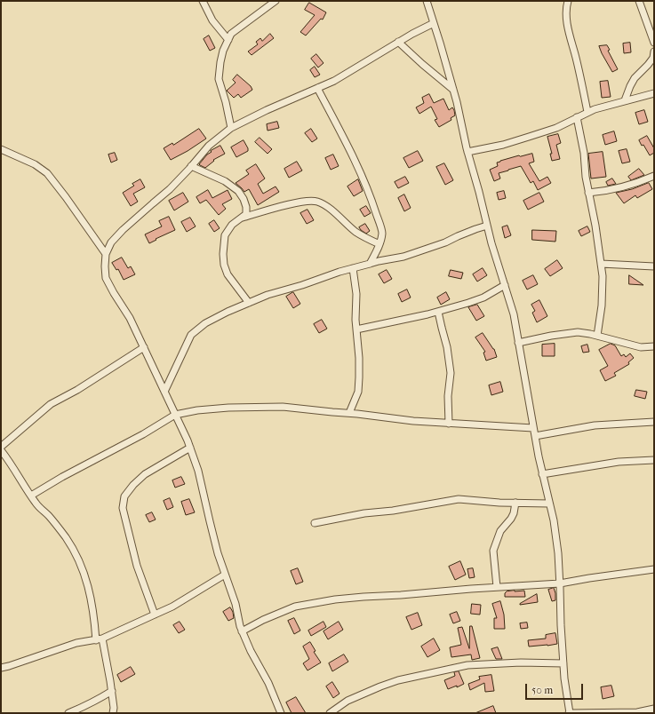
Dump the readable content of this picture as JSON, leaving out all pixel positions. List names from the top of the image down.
{
  "scale_bar": "50 m"
}
